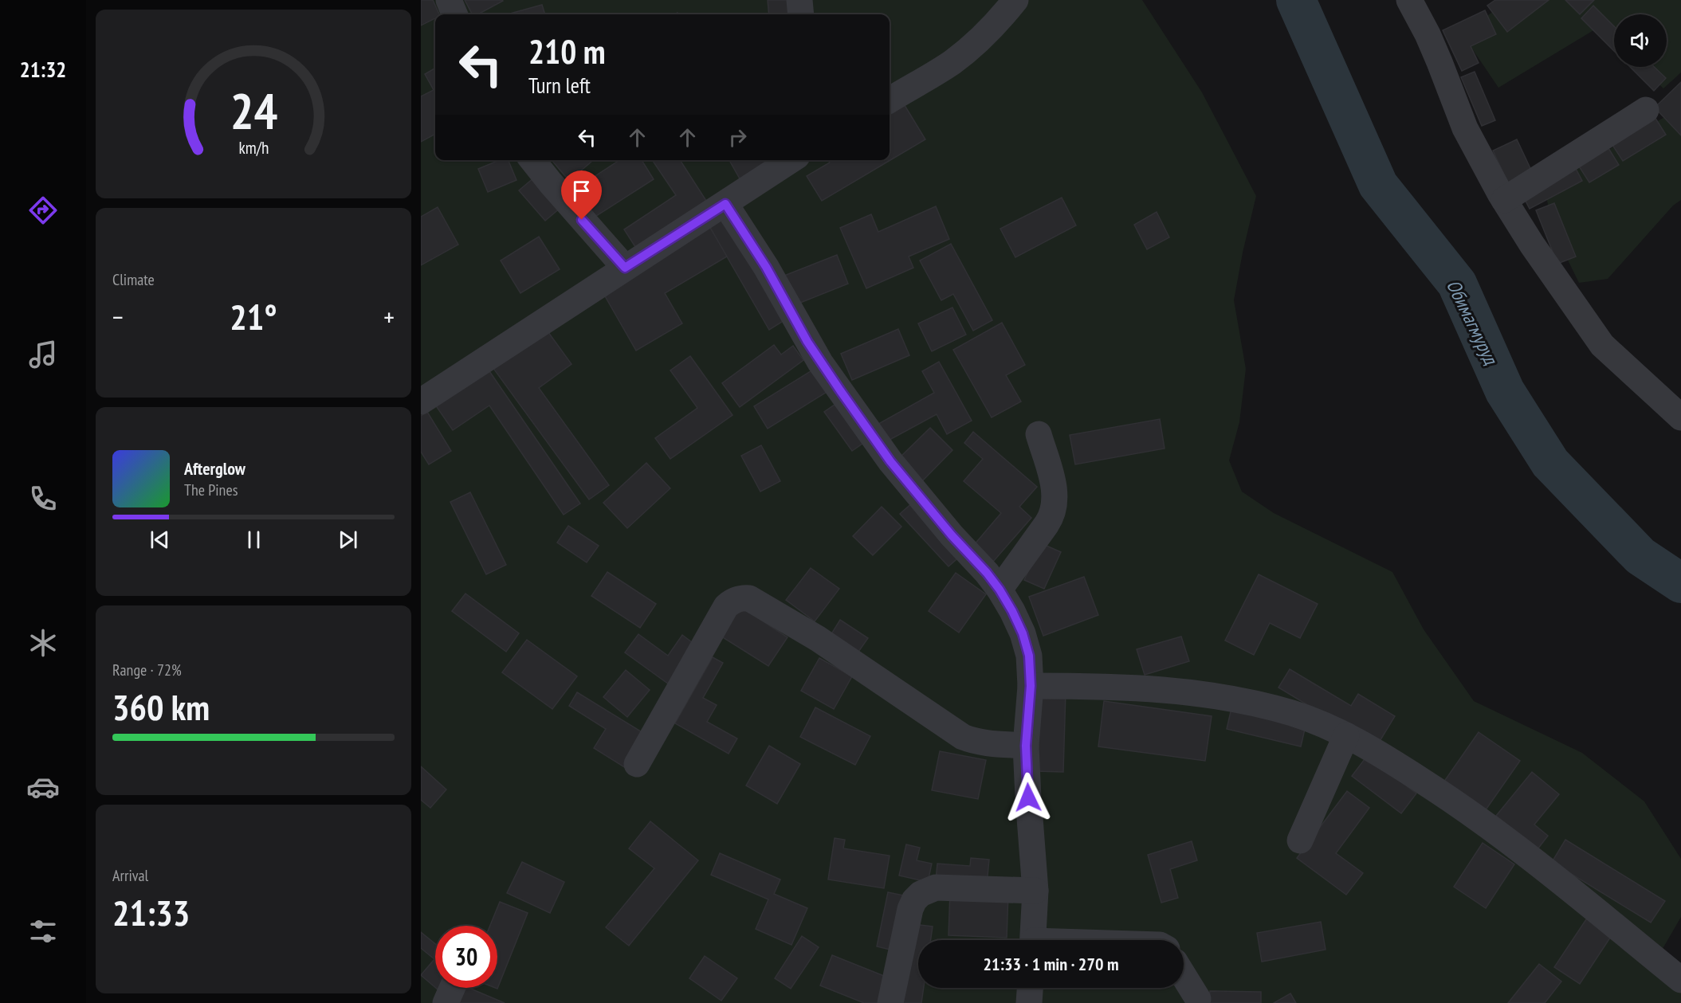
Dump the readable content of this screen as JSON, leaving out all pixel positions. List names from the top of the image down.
{
  "water": ["Обимагмуруд"],
  "page": {
    "tabs": "21:32",
    "turn": ["210 m", "Turn left"],
    "tile": [
      "Climate",
      ["Range · 72%", "360 km"],
      ["Arrival", "21:33"]
    ],
    "heat": ["−", "21°", "+"],
    "song": ["Afterglow", "The Pines"],
    "limit": "30",
    "trip": "21:33 · 1 min · 270 m",
    "gauge": ["24", "km/h"]
  }
}
